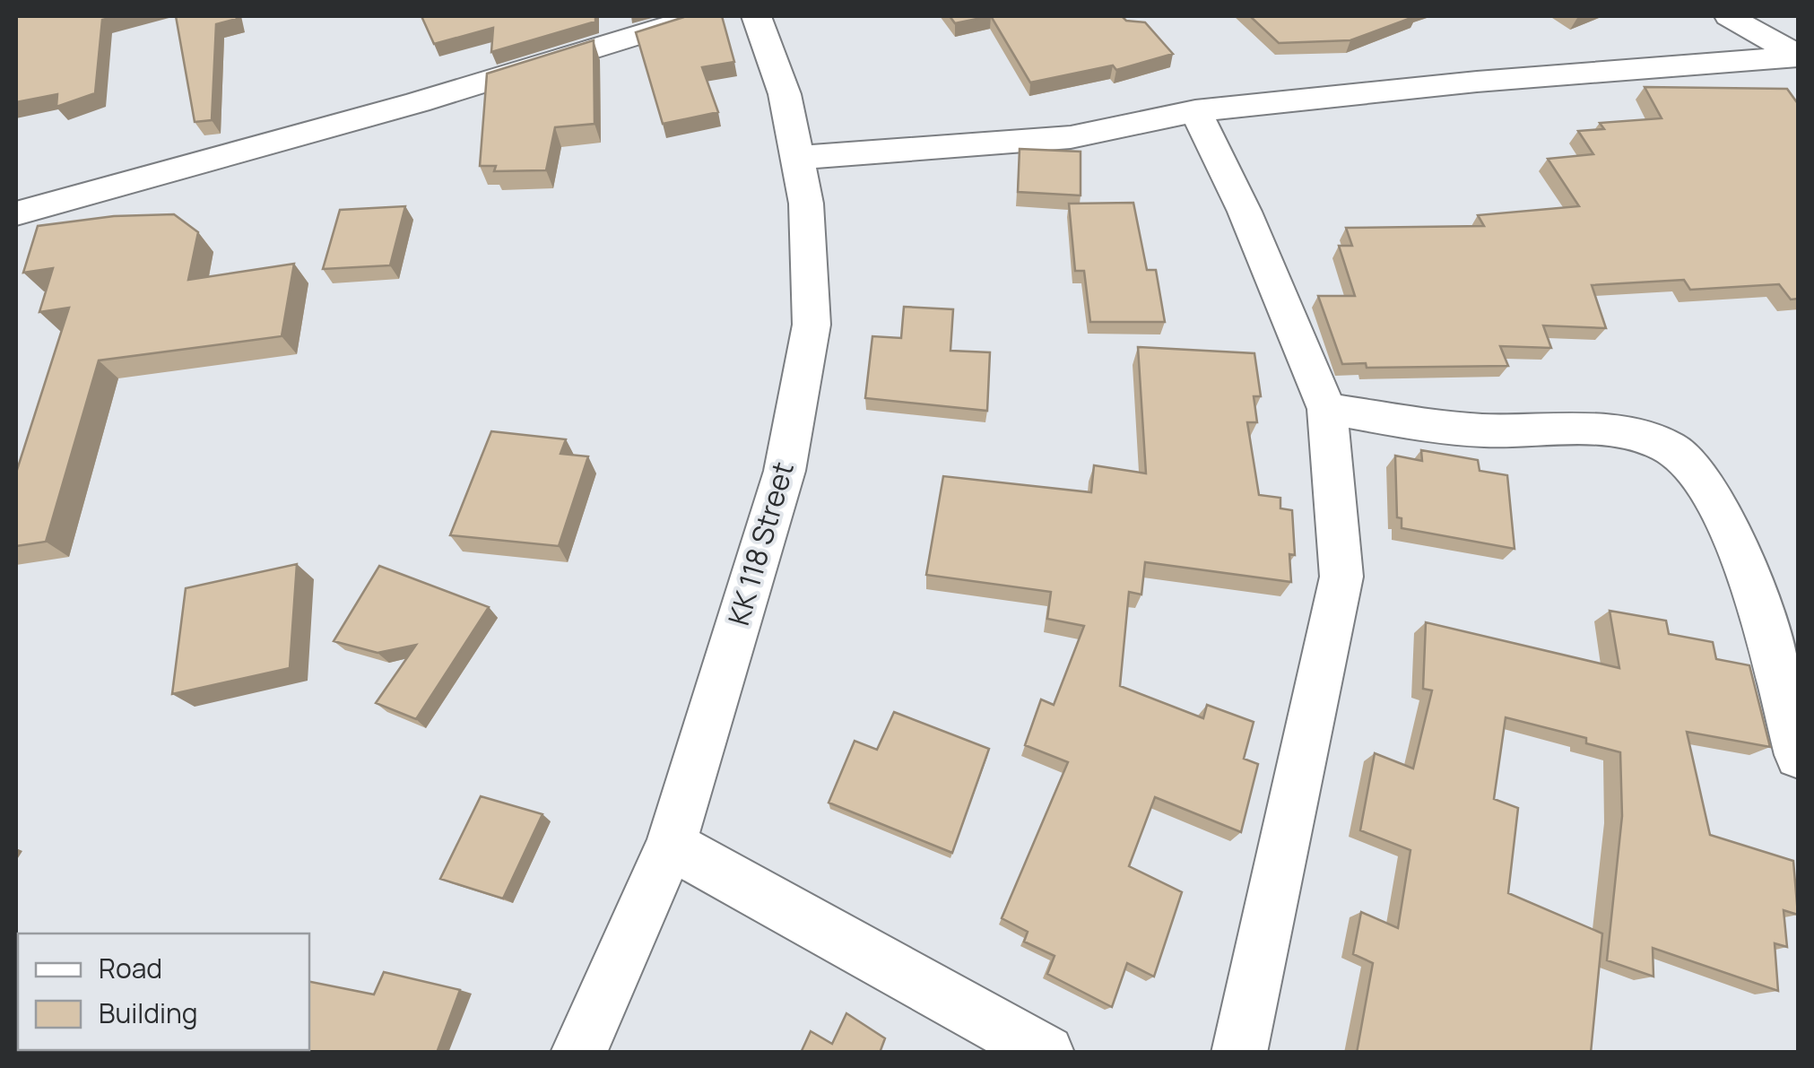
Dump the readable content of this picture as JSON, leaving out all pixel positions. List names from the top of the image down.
{
  "streets": {
    "street": ["KK 118 Street"]
  },
  "legend": ["Road", "Building"]
}
